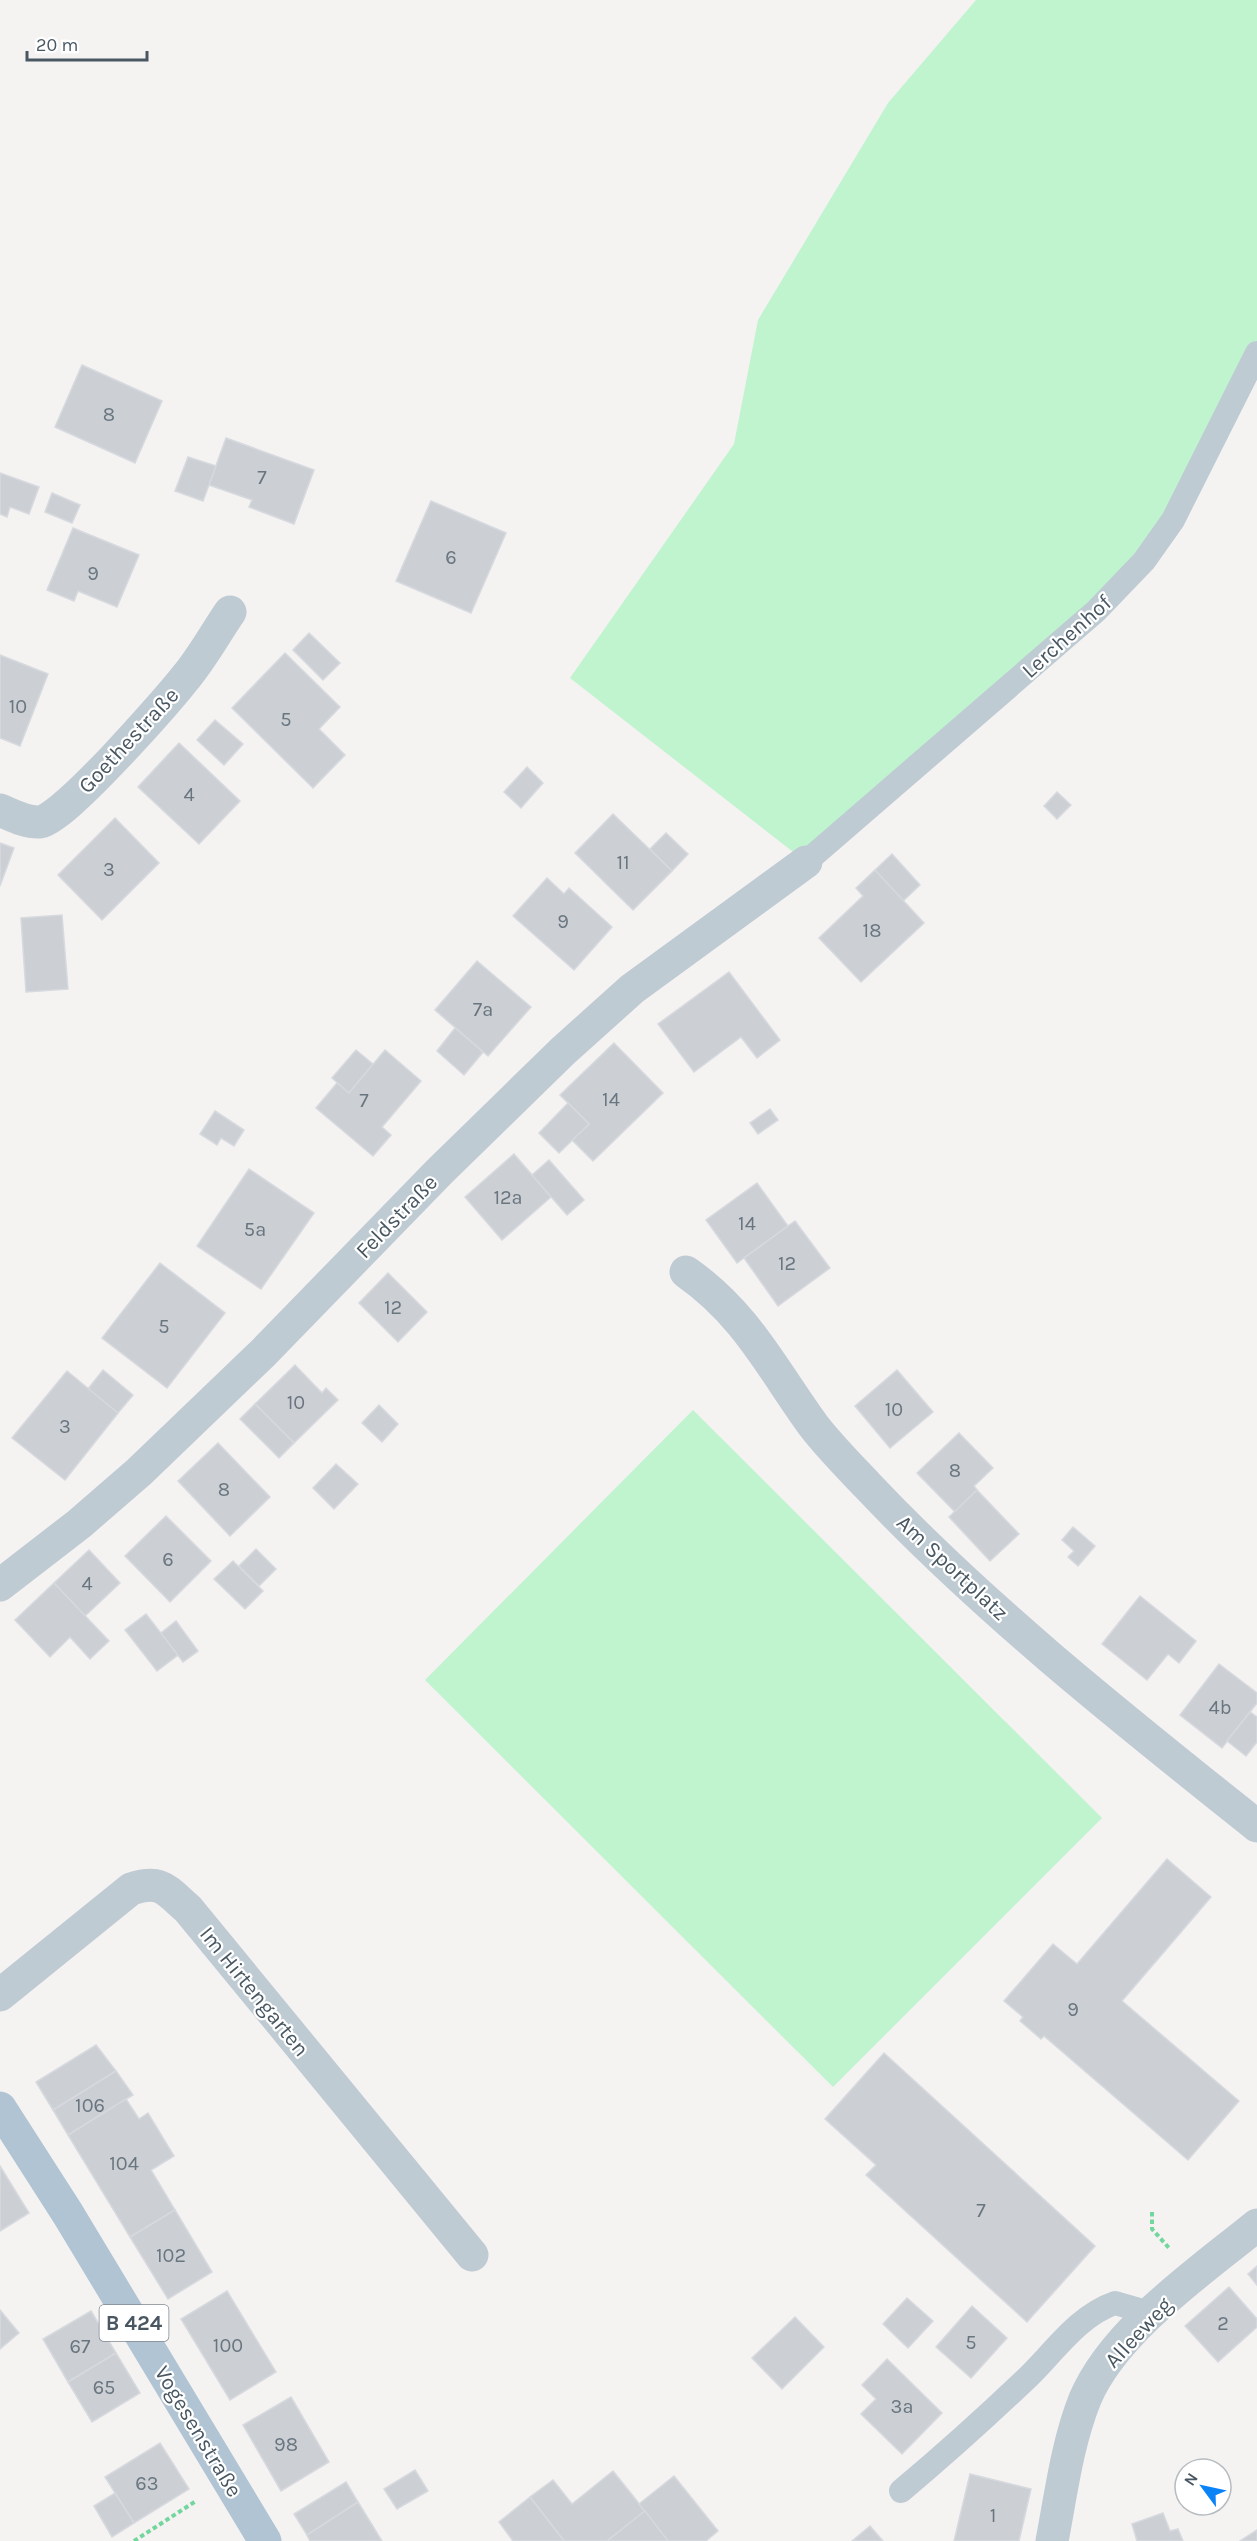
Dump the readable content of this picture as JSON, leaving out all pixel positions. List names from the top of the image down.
{
  "streets": {
    "main road": ["B 424", "Vogesenstraße"],
    "street": [
      "Goethestraße",
      "Feldstraße",
      "Am Sportplatz",
      "Im Hirtengarten",
      "Alleeweg"
    ],
    "lane": ["Lerchenhof"]
  },
  "crossings": [
    ["Lerchenhof", "Feldstraße"]
  ],
  "house_numbers": [
    "8",
    "7",
    "6",
    "9",
    "10",
    "5",
    "4",
    "11",
    "3",
    "9",
    "18",
    "7a",
    "14",
    "7",
    "12a",
    "14",
    "5a",
    "12",
    "12",
    "5",
    "10",
    "10",
    "3",
    "8",
    "8",
    "6",
    "4",
    "4b",
    "9",
    "106",
    "104",
    "7",
    "102",
    "2",
    "5",
    "100",
    "67",
    "65",
    "3a",
    "98",
    "63",
    "1"
  ],
  "scale_bar": "20 m",
  "north": "top left"
}
